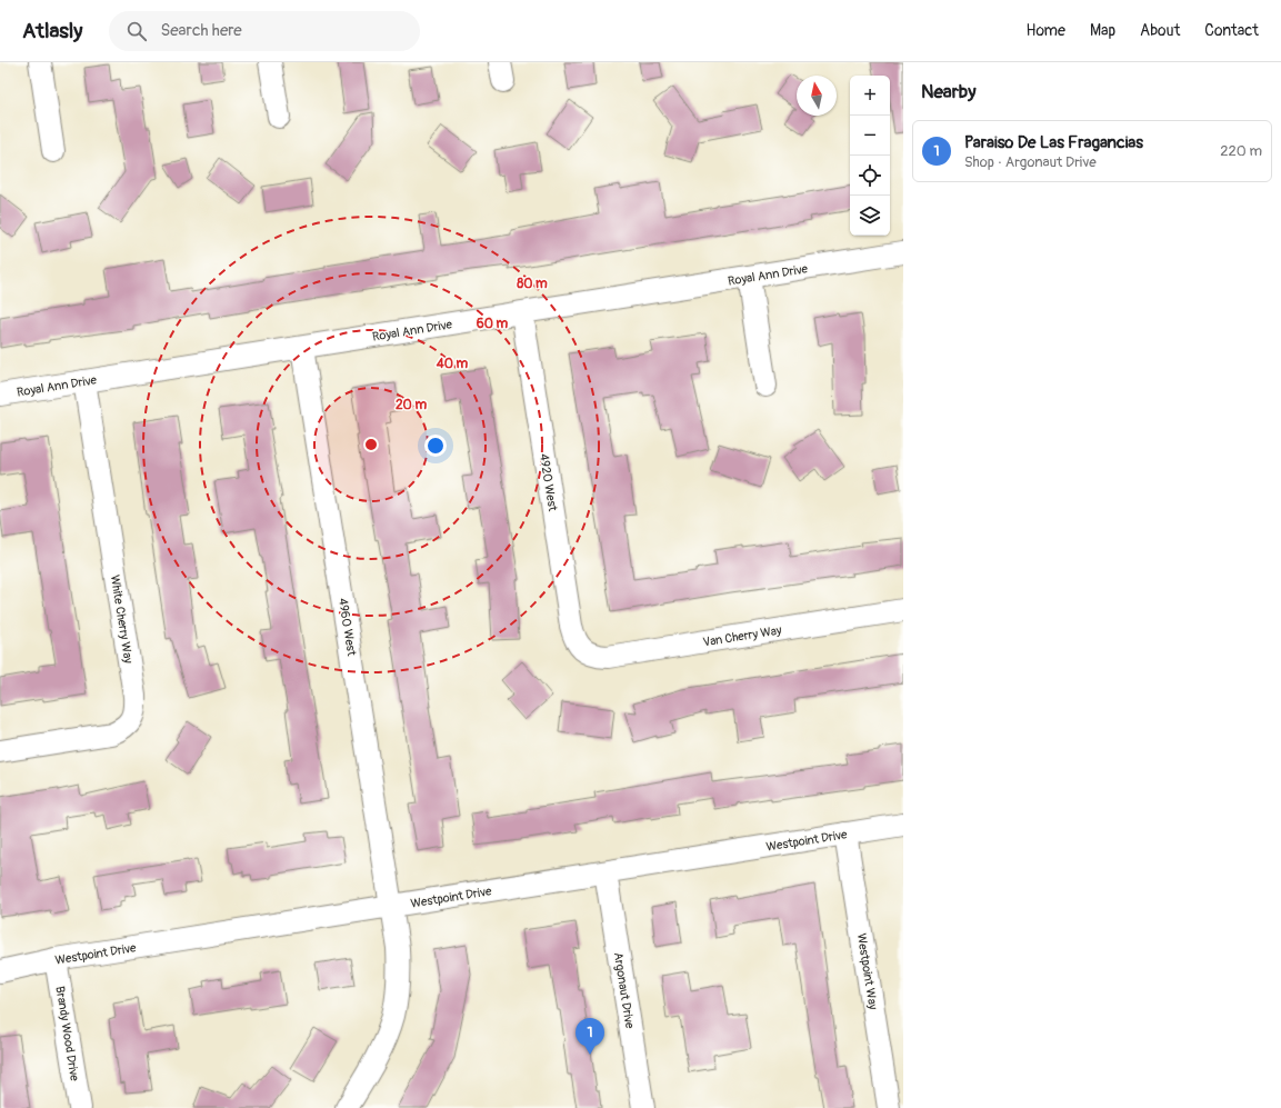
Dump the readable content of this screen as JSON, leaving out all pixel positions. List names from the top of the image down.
{
  "streets": {
    "street": [
      "Royal Ann Drive",
      "4920 West",
      "White Cherry Way",
      "4960 West",
      "Van Cherry Way",
      "Westpoint Drive",
      "Westpoint Way",
      "Argonaut Drive",
      "Brandy Wood Drive"
    ]
  },
  "crossings": [
    ["Royal Ann Drive", "4920 West"],
    ["Royal Ann Drive", "White Cherry Way"],
    ["Royal Ann Drive", "4960 West"],
    ["4920 West", "Van Cherry Way"],
    ["4960 West", "Westpoint Drive"],
    ["Westpoint Drive", "Westpoint Way"],
    ["Westpoint Drive", "Argonaut Drive"],
    ["Westpoint Drive", "Brandy Wood Drive"]
  ],
  "north": "top",
  "page": {
    "header": "Atlasly",
    "search": "Search here",
    "nav": [
      "Home",
      "Map",
      "About",
      "Contact"
    ],
    "heading": "Nearby",
    "map_buttons": ["+", "−"],
    "list": [
      {
        "mark": "1",
        "name": "Paraiso De Las Fragancias",
        "note": "Shop · Argonaut Drive",
        "value": "220 m"
      }
    ],
    "pins": "1"
  },
  "rings": [
    "80 m",
    "60 m",
    "40 m",
    "20 m"
  ]
}
